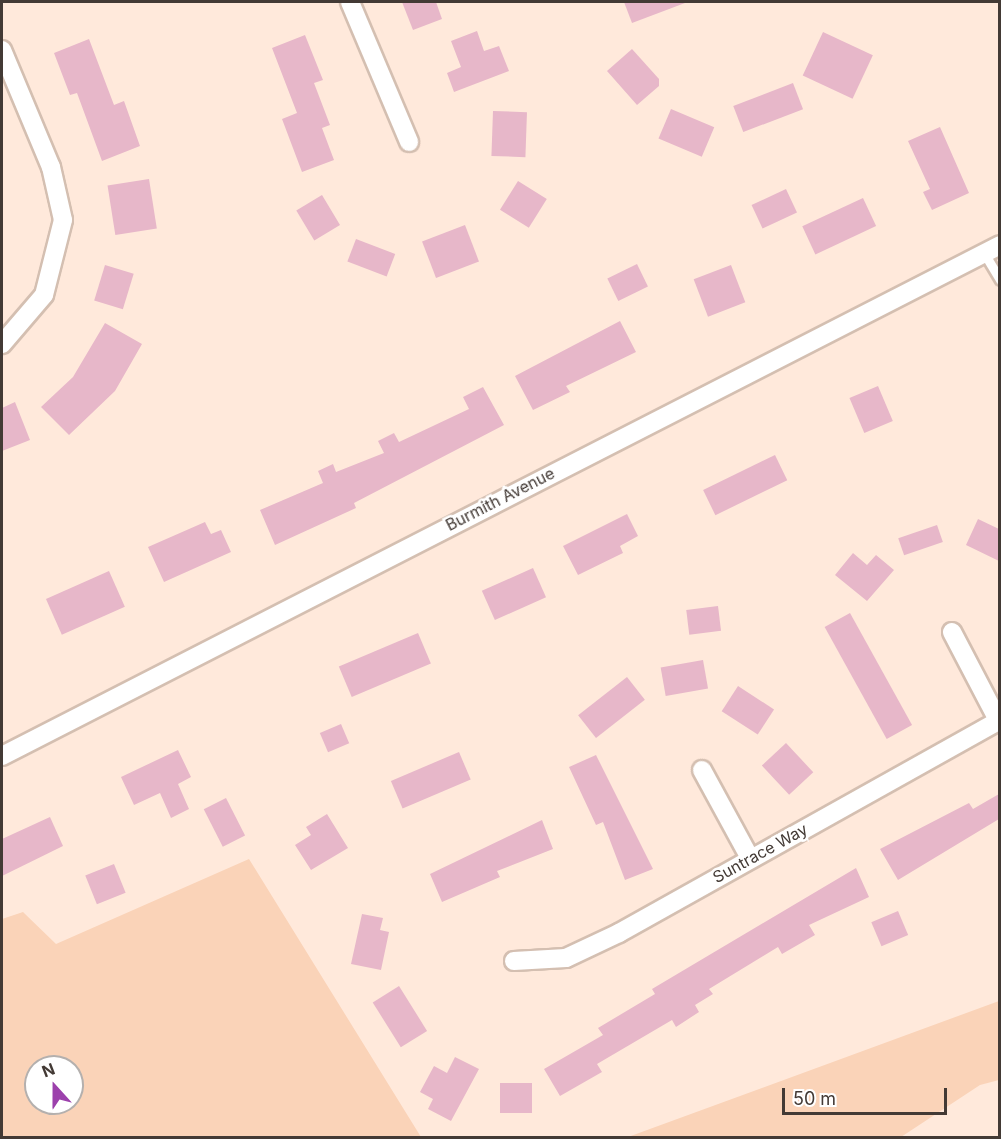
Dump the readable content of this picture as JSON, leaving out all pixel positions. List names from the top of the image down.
{
  "streets": {
    "street": ["Burmith Avenue", "Suntrace Way"]
  },
  "scale_bar": "50 m",
  "north": "top"
}
